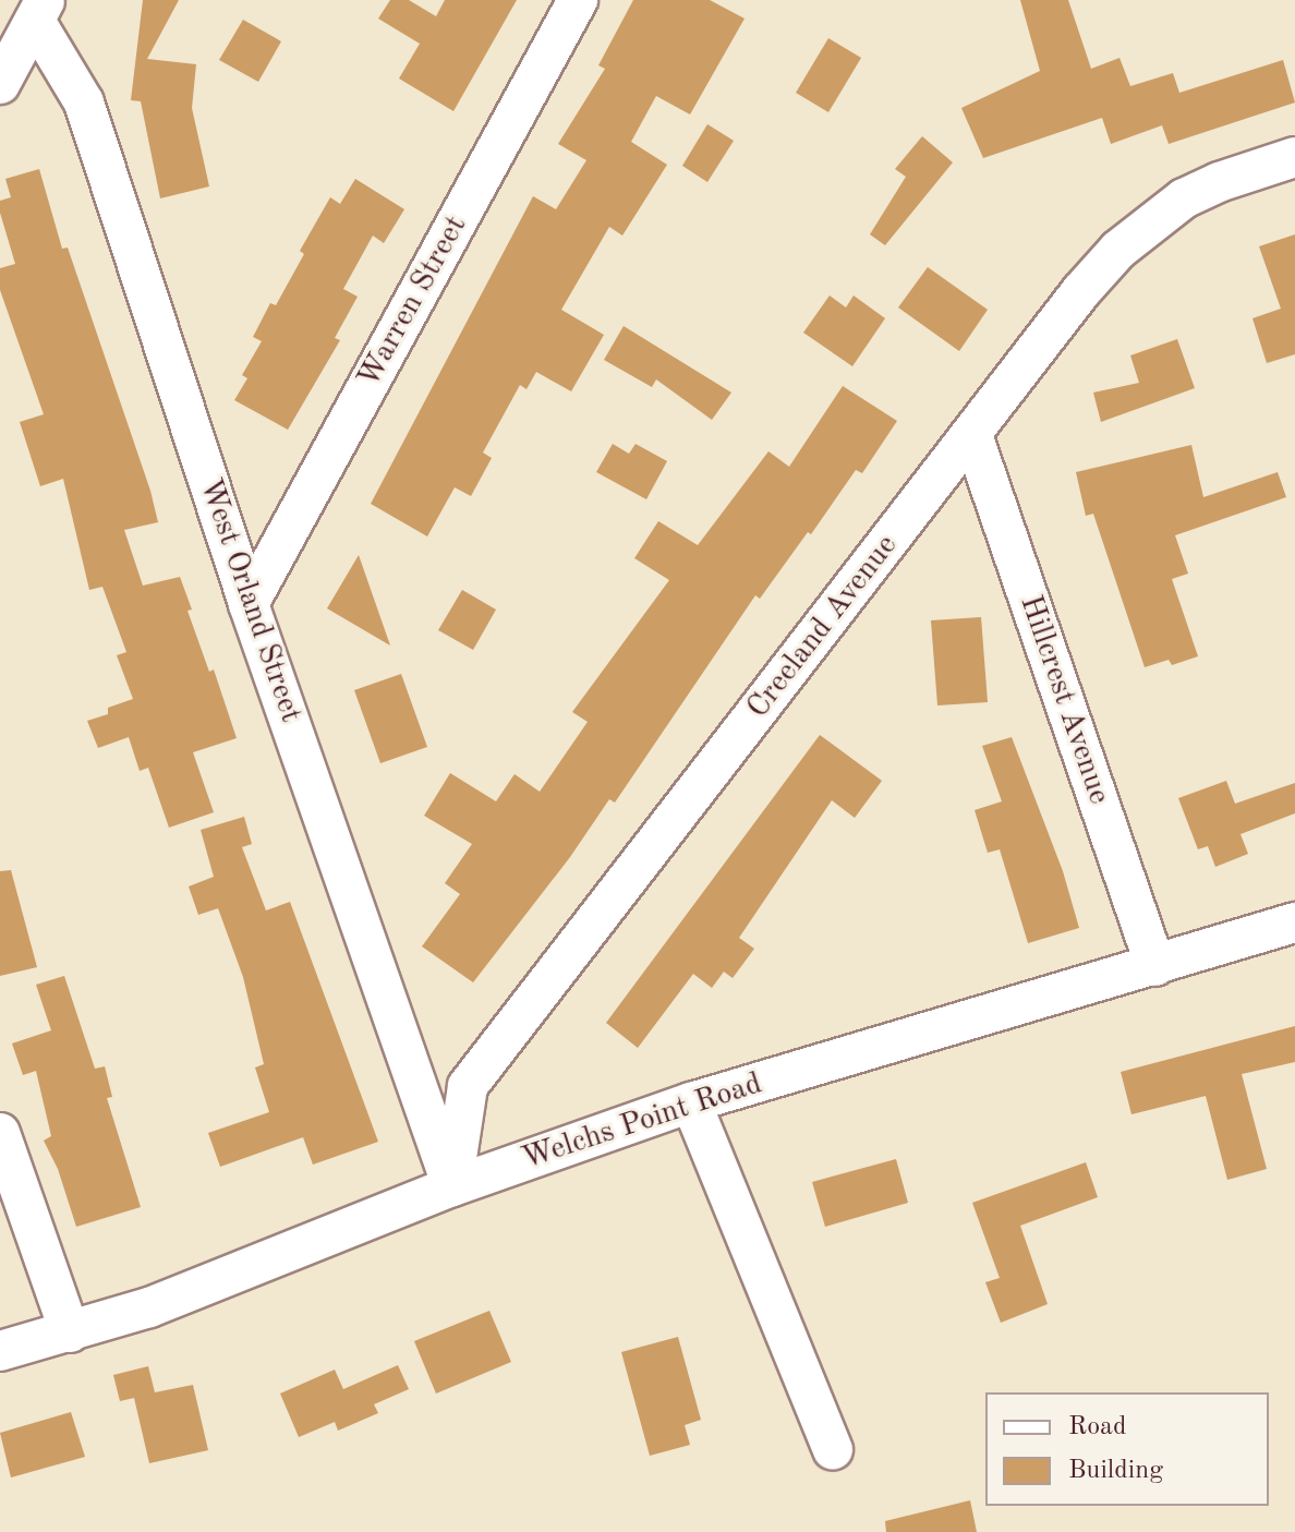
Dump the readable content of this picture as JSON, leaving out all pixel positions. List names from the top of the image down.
{
  "streets": {
    "street": [
      "Warren Street",
      "West Orland Street",
      "Creeland Avenue",
      "Hillcrest Avenue",
      "Welchs Point Road"
    ]
  },
  "crossings": [
    ["Warren Street", "West Orland Street"],
    ["West Orland Street", "Creeland Avenue"],
    ["West Orland Street", "Welchs Point Road"],
    ["Creeland Avenue", "Hillcrest Avenue"],
    ["Creeland Avenue", "Welchs Point Road"],
    ["Hillcrest Avenue", "Welchs Point Road"]
  ],
  "legend": ["Road", "Building"]
}
